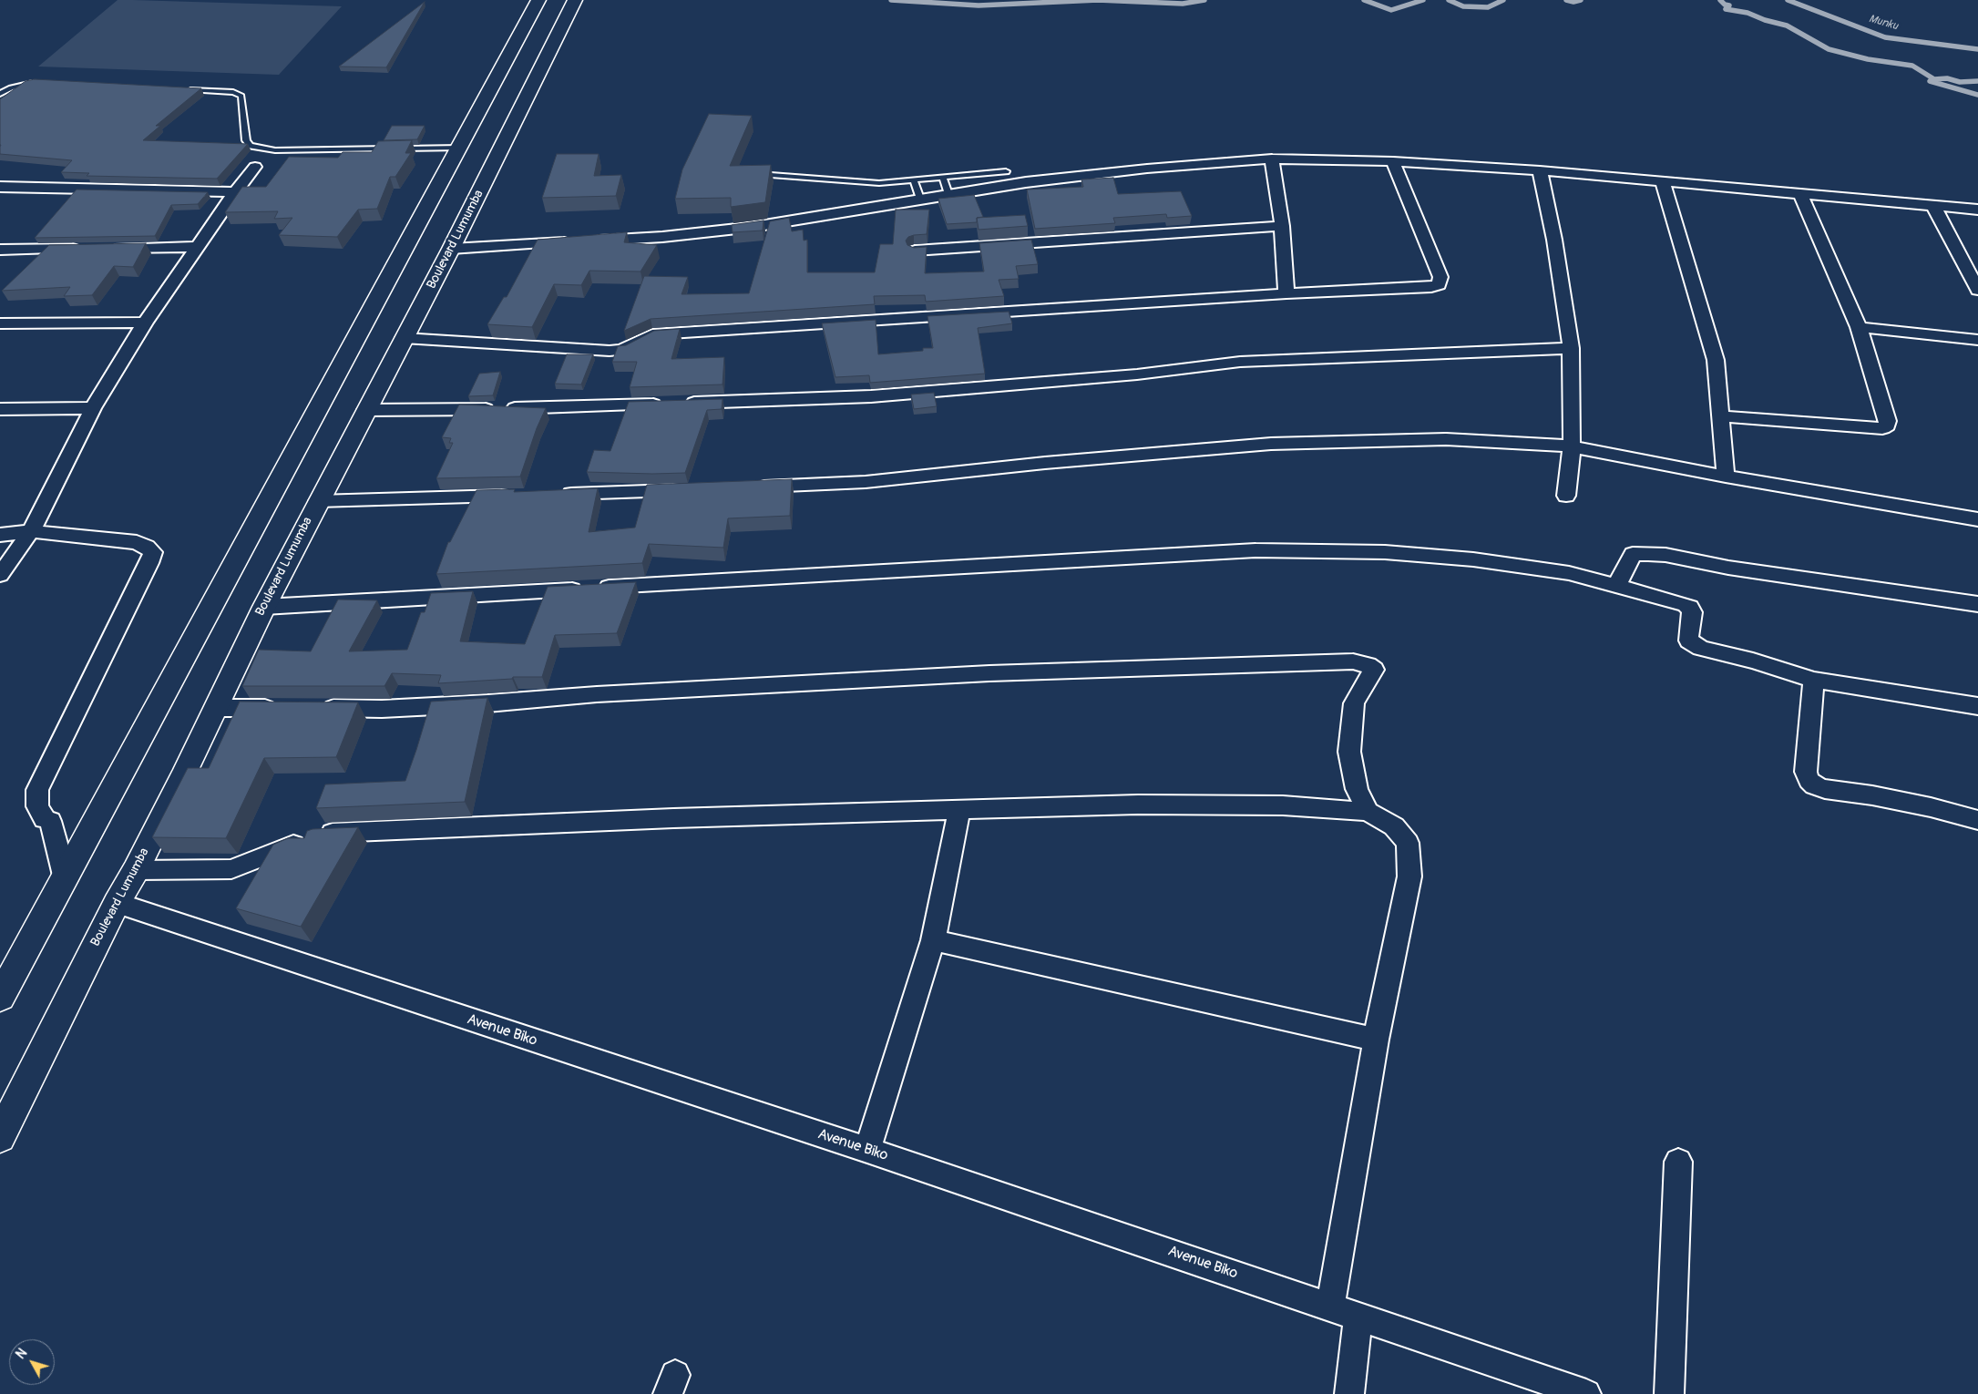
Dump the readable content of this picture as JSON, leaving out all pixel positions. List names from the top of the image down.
{
  "streets": {
    "highway": ["Boulevard Lumumba"],
    "street": ["Avenue Biko"]
  },
  "crossings": [
    ["Boulevard Lumumba", "Avenue Biko"]
  ],
  "water": ["Munku"],
  "north": "top left"
}
